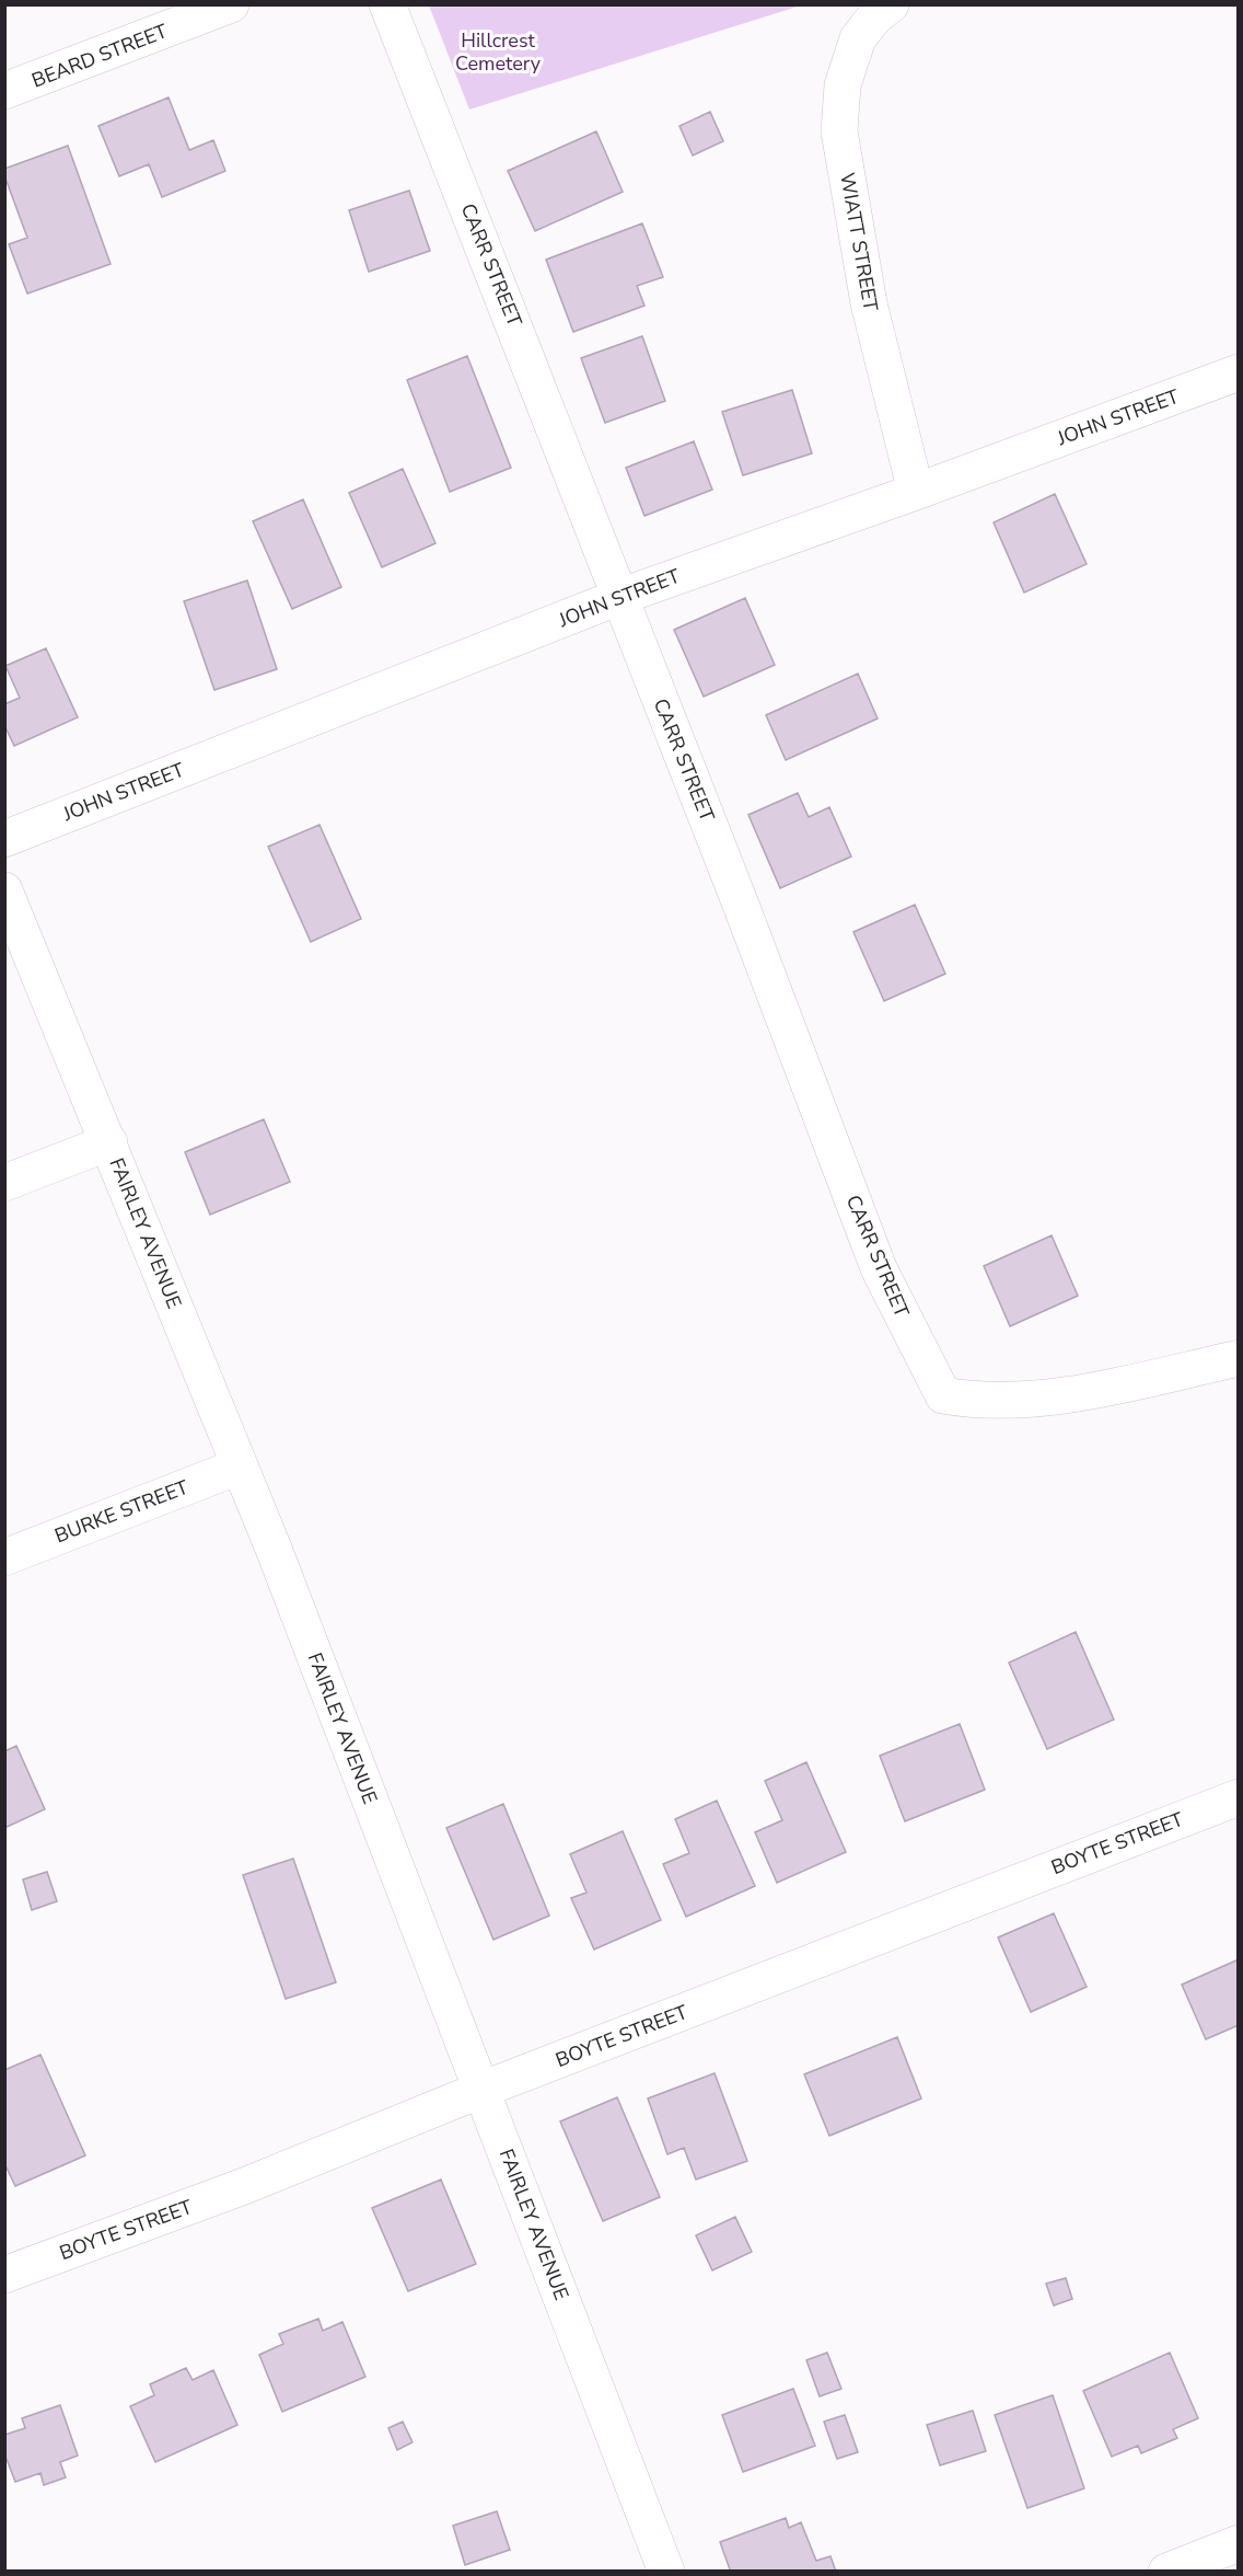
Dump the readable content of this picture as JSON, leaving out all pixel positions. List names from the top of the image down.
{
  "streets": {
    "street": [
      "BEARD STREET",
      "WIATT STREET",
      "CARR STREET",
      "JOHN STREET",
      "FAIRLEY AVENUE",
      "BURKE STREET",
      "BOYTE STREET"
    ]
  },
  "crossings": [
    ["WIATT STREET", "JOHN STREET"],
    ["CARR STREET", "JOHN STREET"],
    ["FAIRLEY AVENUE", "BURKE STREET"],
    ["FAIRLEY AVENUE", "BOYTE STREET"]
  ],
  "parks": ["Hillcrest Cemetery"]
}
